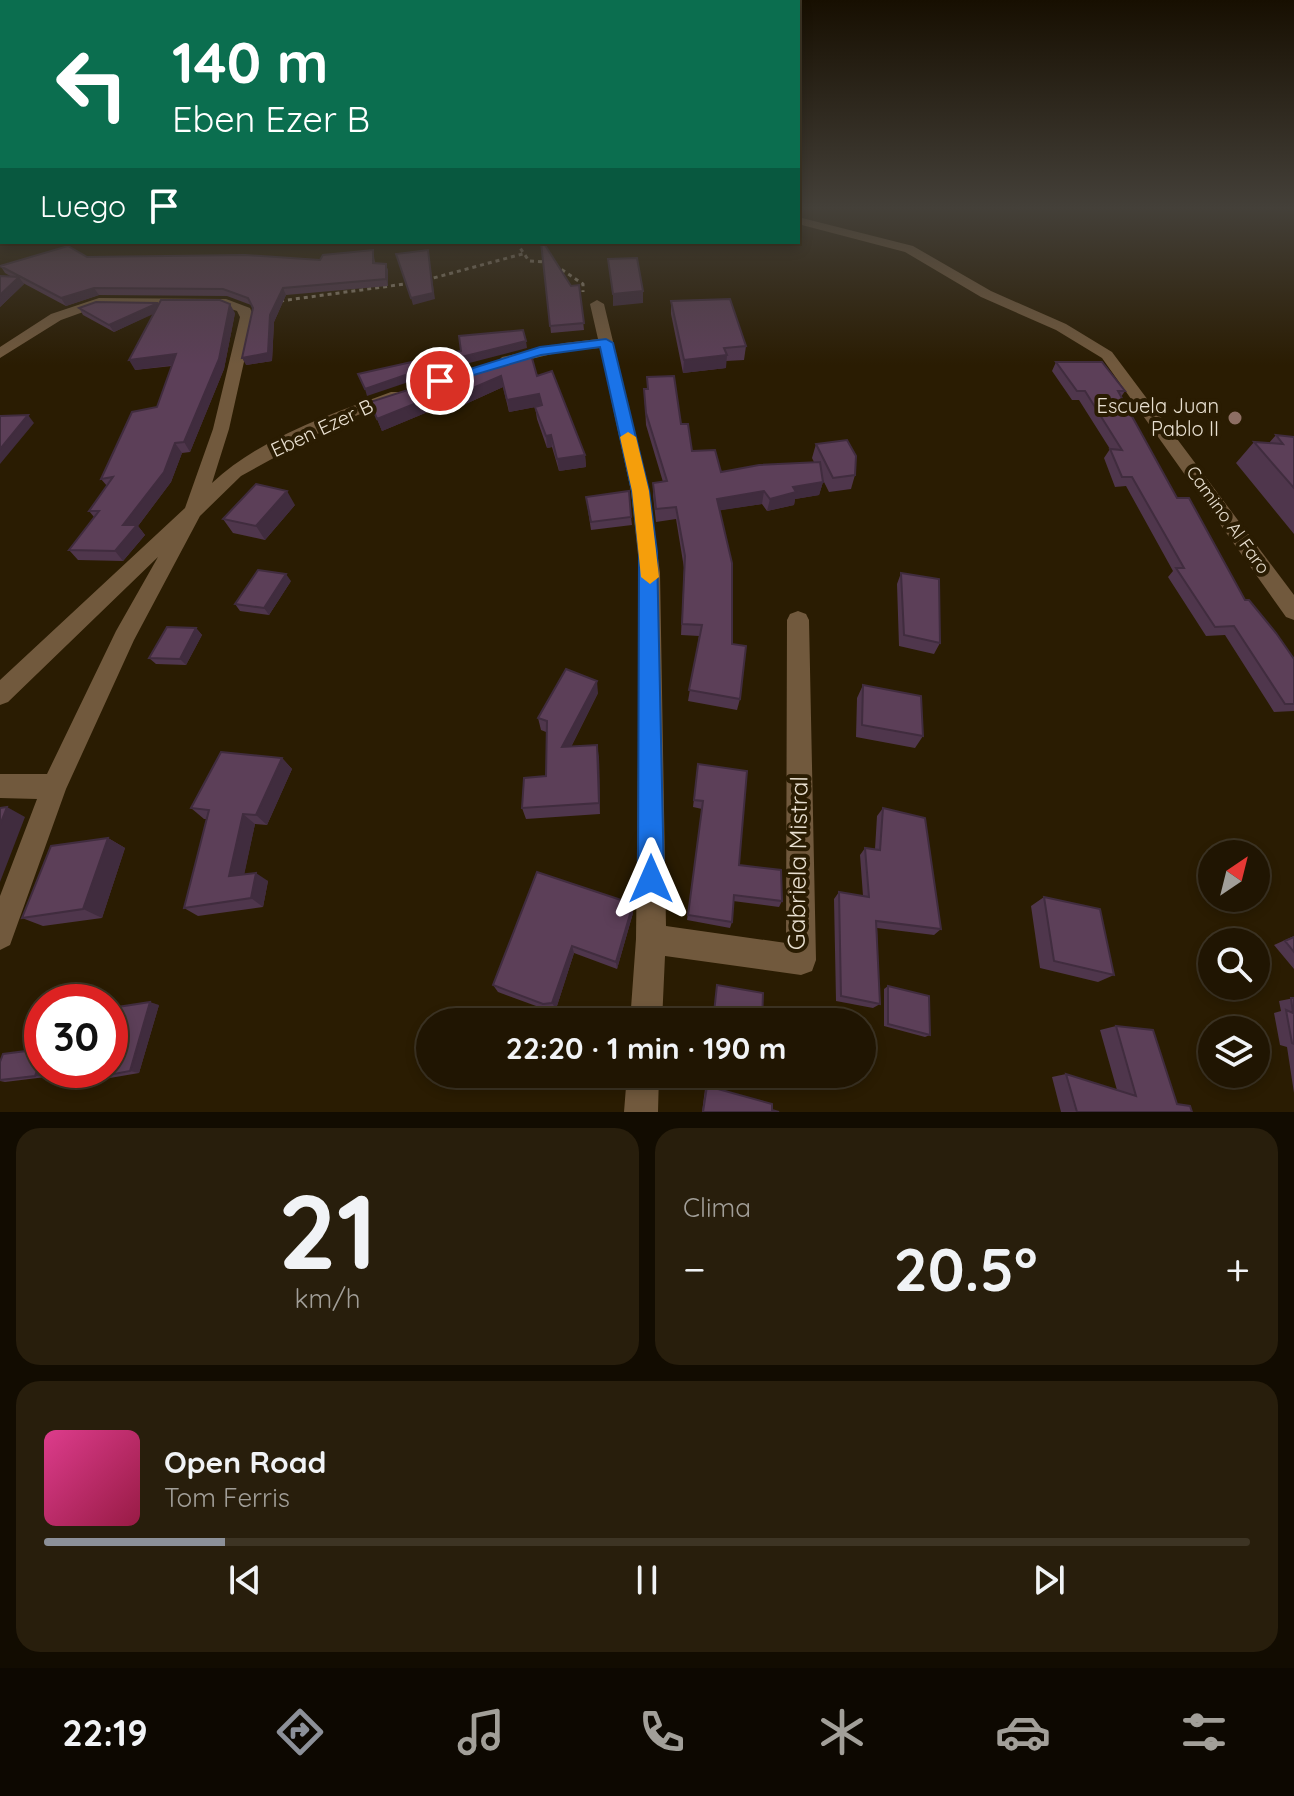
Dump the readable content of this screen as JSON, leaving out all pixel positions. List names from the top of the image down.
{
  "streets": {
    "street": ["Eben Ezer B", "Camino Al Faro", "Gabriela Mistral"]
  },
  "places": ["Escuela Juan Pablo II"],
  "north": "top right",
  "page": {
    "turn": ["140 m", "Eben Ezer B"],
    "then": "Luego",
    "limit": "30",
    "trip": "22:20 · 1 min · 190 m",
    "tile": [
      ["21", "km/h"],
      "Clima"
    ],
    "heat": ["−", "20.5°", "+"],
    "song": ["Open Road", "Tom Ferris"],
    "tabs": "22:19"
  }
}
